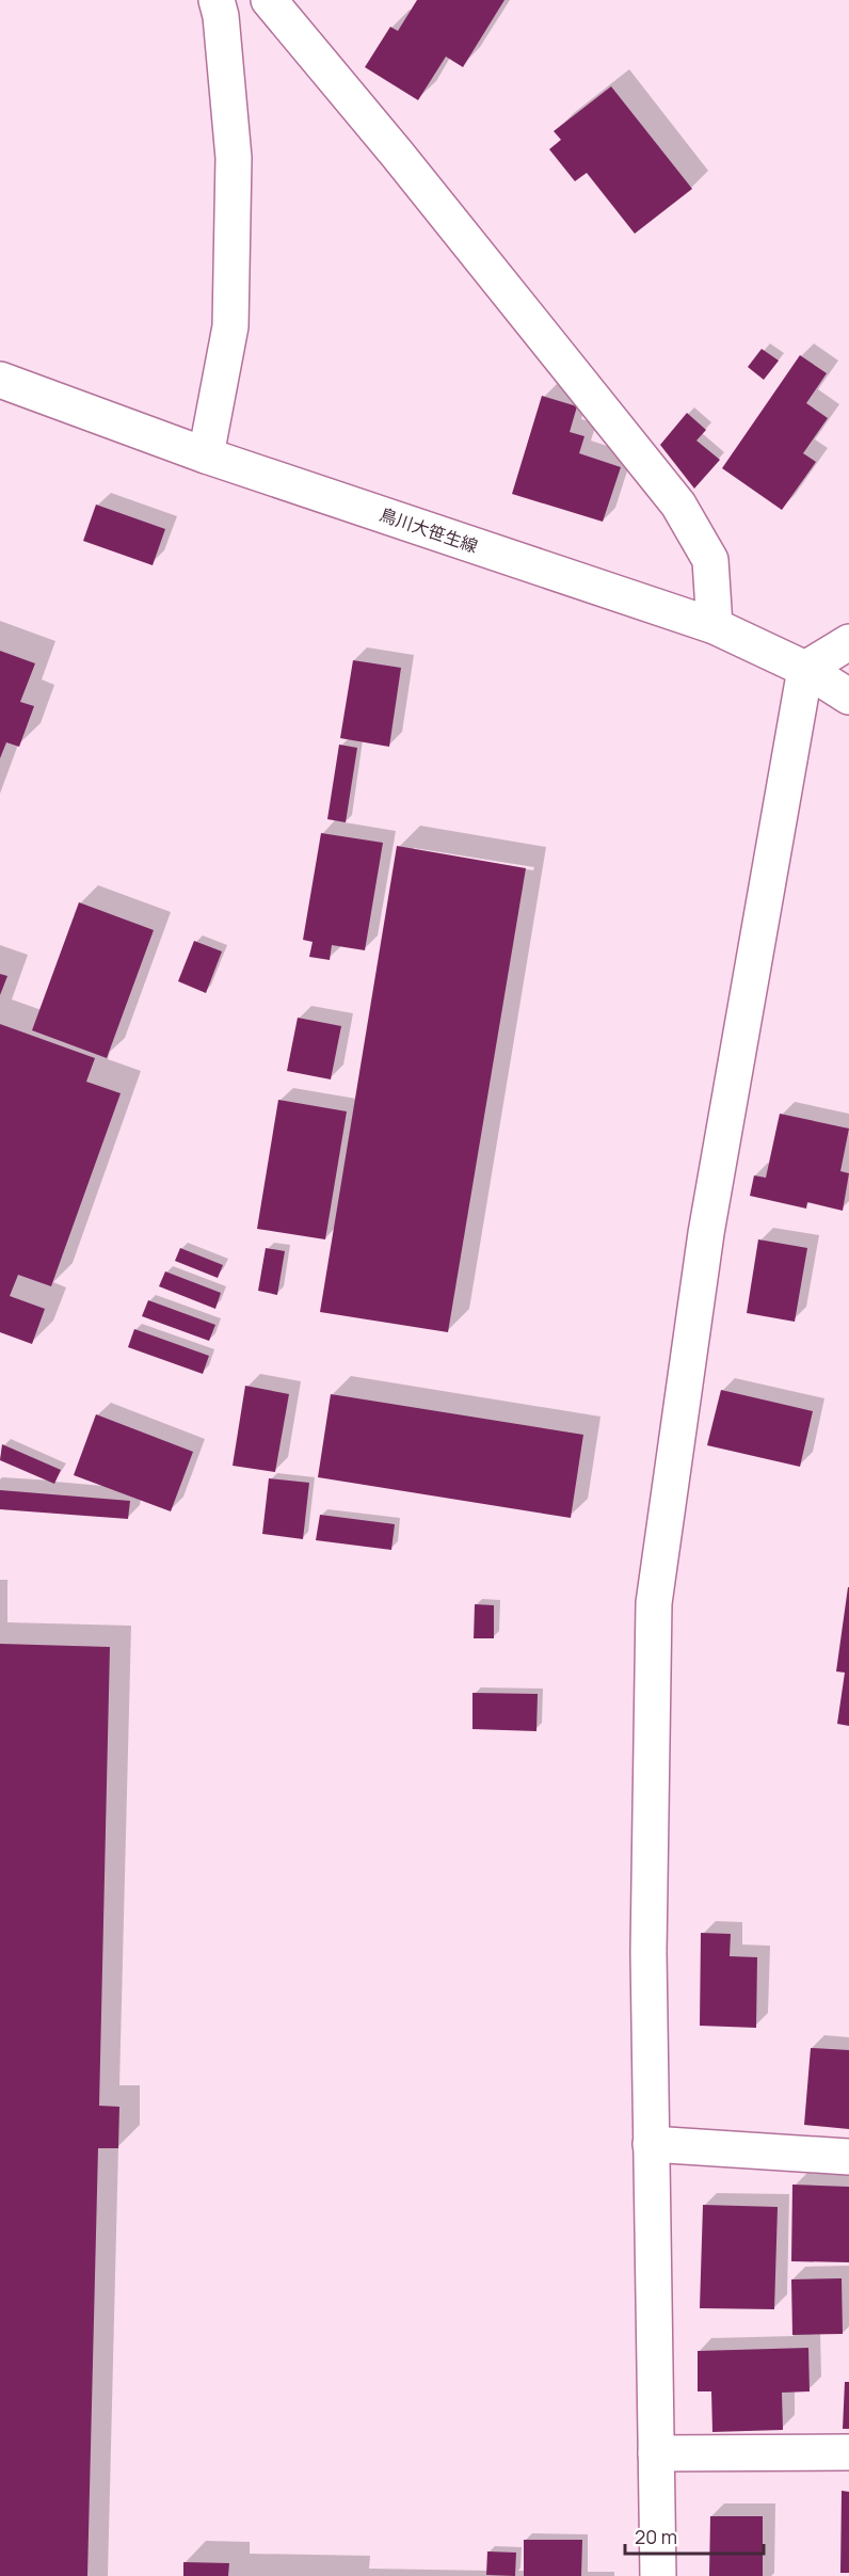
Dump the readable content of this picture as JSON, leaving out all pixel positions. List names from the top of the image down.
{
  "streets": {
    "street": ["鳥川大笹生線"]
  },
  "scale_bar": "20 m"
}
